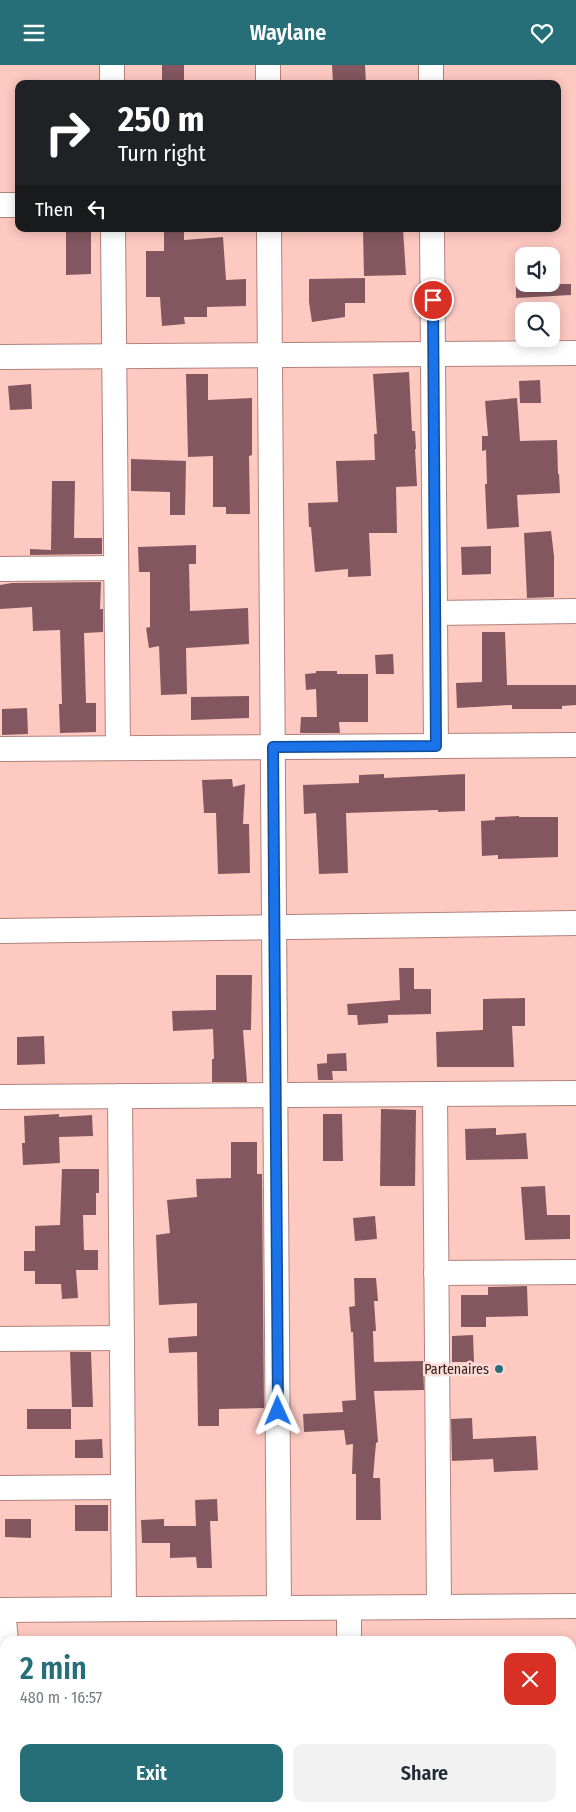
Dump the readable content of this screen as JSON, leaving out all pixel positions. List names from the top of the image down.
{
  "places": ["Partenaires"],
  "page": {
    "header": "Waylane",
    "turn": ["250 m", "Turn right"],
    "then": "Then",
    "heading": ["2 min", "480 m · 16:57"],
    "buttons": ["Exit", "Share"]
  }
}
